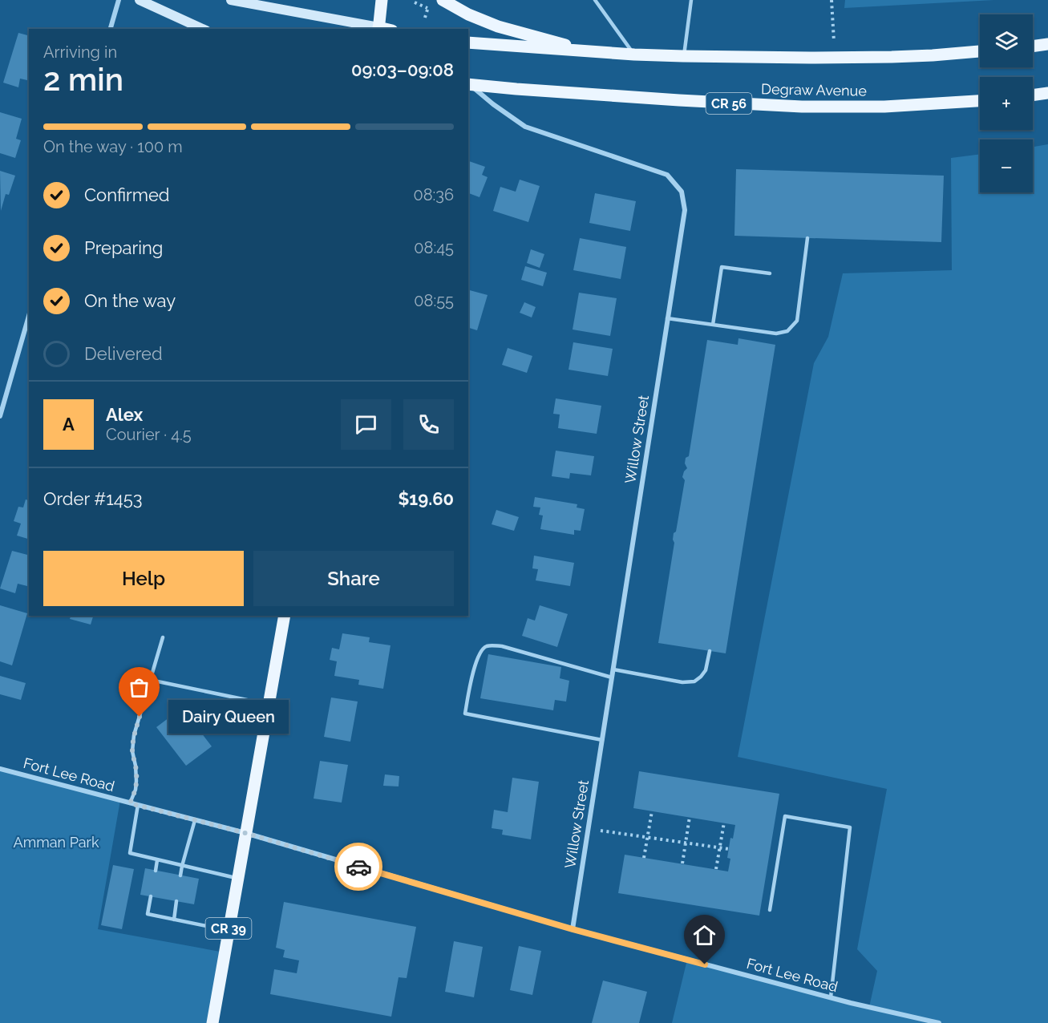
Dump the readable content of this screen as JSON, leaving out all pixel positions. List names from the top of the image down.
{
  "streets": {
    "main road": ["Degraw Avenue", "CR 56", "CR 39"],
    "street": ["Willow Street", "Fort Lee Road"]
  },
  "crossings": [
    ["Degraw Avenue", "Willow Street"],
    ["Willow Street", "Fort Lee Road"],
    ["Fort Lee Road", "CR 39"]
  ],
  "parks": ["Amman Park"],
  "places": ["Dairy Queen"],
  "page": {
    "map_buttons": ["+", "−"],
    "heading": ["2 min", "Arriving in", "09:03–09:08"],
    "panel": [
      "Alex",
      "Courier · 4.5",
      "Order #1453",
      "$19.60"
    ],
    "bar": "On the way · 100 m",
    "list": [
      ["Confirmed", "08:36"],
      ["Preparing", "08:45"],
      ["On the way", "08:55"],
      "Delivered"
    ],
    "round": "A",
    "buttons": ["Help", "Share"],
    "bubble": "Dairy Queen"
  }
}
